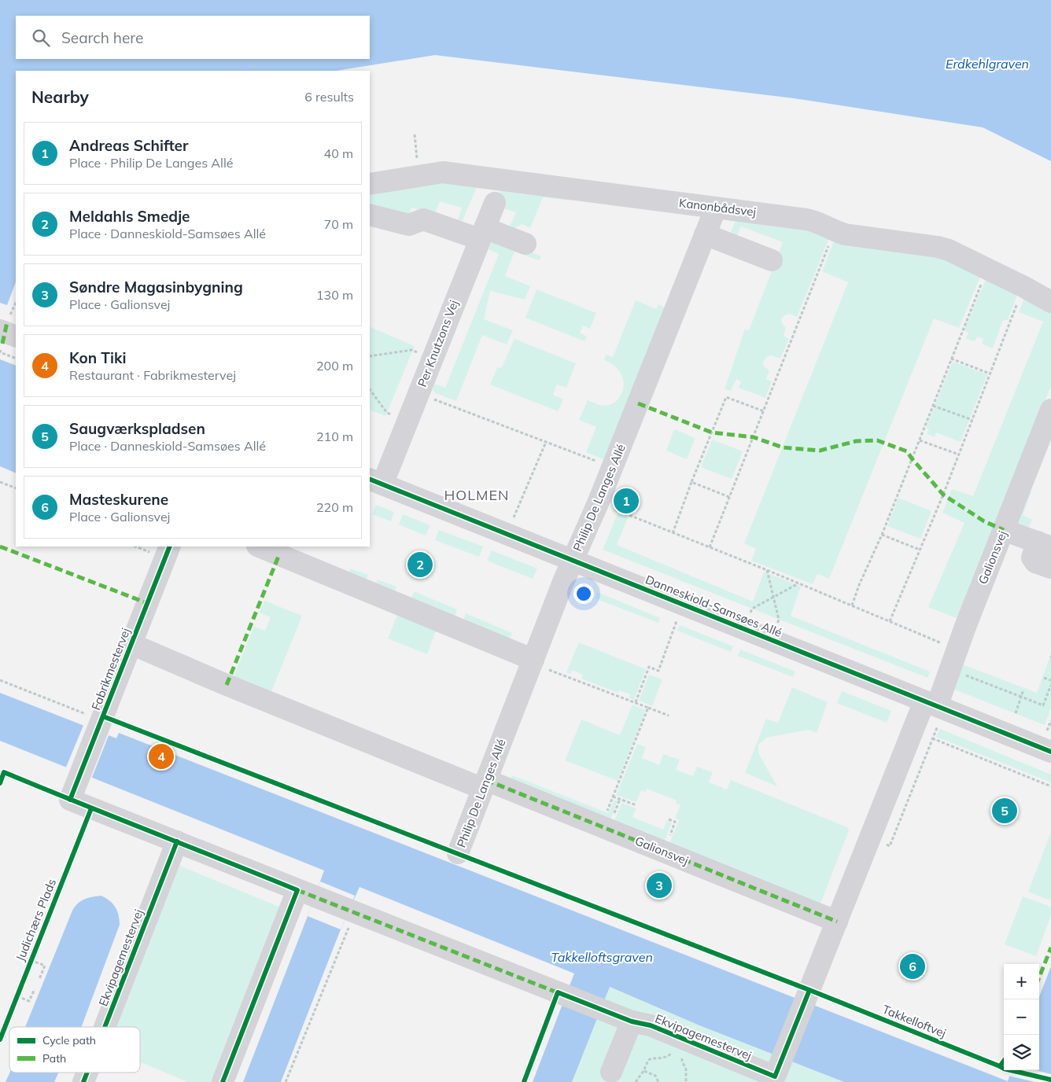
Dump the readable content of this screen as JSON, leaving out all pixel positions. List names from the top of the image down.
{
  "streets": {
    "street": [
      "Kanonbådsvej",
      "Per Knutzons Vej",
      "Philip De Langes Allé",
      "Galionsvej",
      "Danneskiold-Samsøes Allé",
      "Fabrikmestervej",
      "Ekvipagemestervej"
    ],
    "cycle path": ["Judichærs Plads", "Takkelloftvej"]
  },
  "crossings": [
    ["Kanonbådsvej", "Philip De Langes Allé"],
    ["Per Knutzons Vej", "Danneskiold-Samsøes Allé"],
    ["Philip De Langes Allé", "Galionsvej"],
    ["Philip De Langes Allé", "Danneskiold-Samsøes Allé"],
    ["Galionsvej", "Danneskiold-Samsøes Allé"],
    ["Galionsvej", "Fabrikmestervej"],
    ["Galionsvej", "Ekvipagemestervej"],
    ["Fabrikmestervej", "Ekvipagemestervej"]
  ],
  "districts": ["HOLMEN"],
  "water": ["Erdkehlgraven", "Takkelloftsgraven"],
  "legend": ["Cycle path", "Path"],
  "page": {
    "search": "Search here",
    "heading": ["Nearby", "6 results"],
    "list": [
      {
        "mark": "1",
        "name": "Andreas Schifter",
        "note": "Place · Philip De Langes Allé",
        "value": "40 m"
      },
      {
        "mark": "2",
        "name": "Meldahls Smedje",
        "note": "Place · Danneskiold-Samsøes Allé",
        "value": "70 m"
      },
      {
        "mark": "3",
        "name": "Søndre Magasinbygning",
        "note": "Place · Galionsvej",
        "value": "130 m"
      },
      {
        "mark": "4",
        "name": "Kon Tiki",
        "note": "Restaurant · Fabrikmestervej",
        "value": "200 m"
      },
      {
        "mark": "5",
        "name": "Saugværkspladsen",
        "note": "Place · Danneskiold-Samsøes Allé",
        "value": "210 m"
      },
      {
        "mark": "6",
        "name": "Masteskurene",
        "note": "Place · Galionsvej",
        "value": "220 m"
      }
    ],
    "pins": [
      "1",
      "2",
      "4",
      "5",
      "3",
      "6"
    ],
    "map_buttons": ["+", "−"]
  }
}
